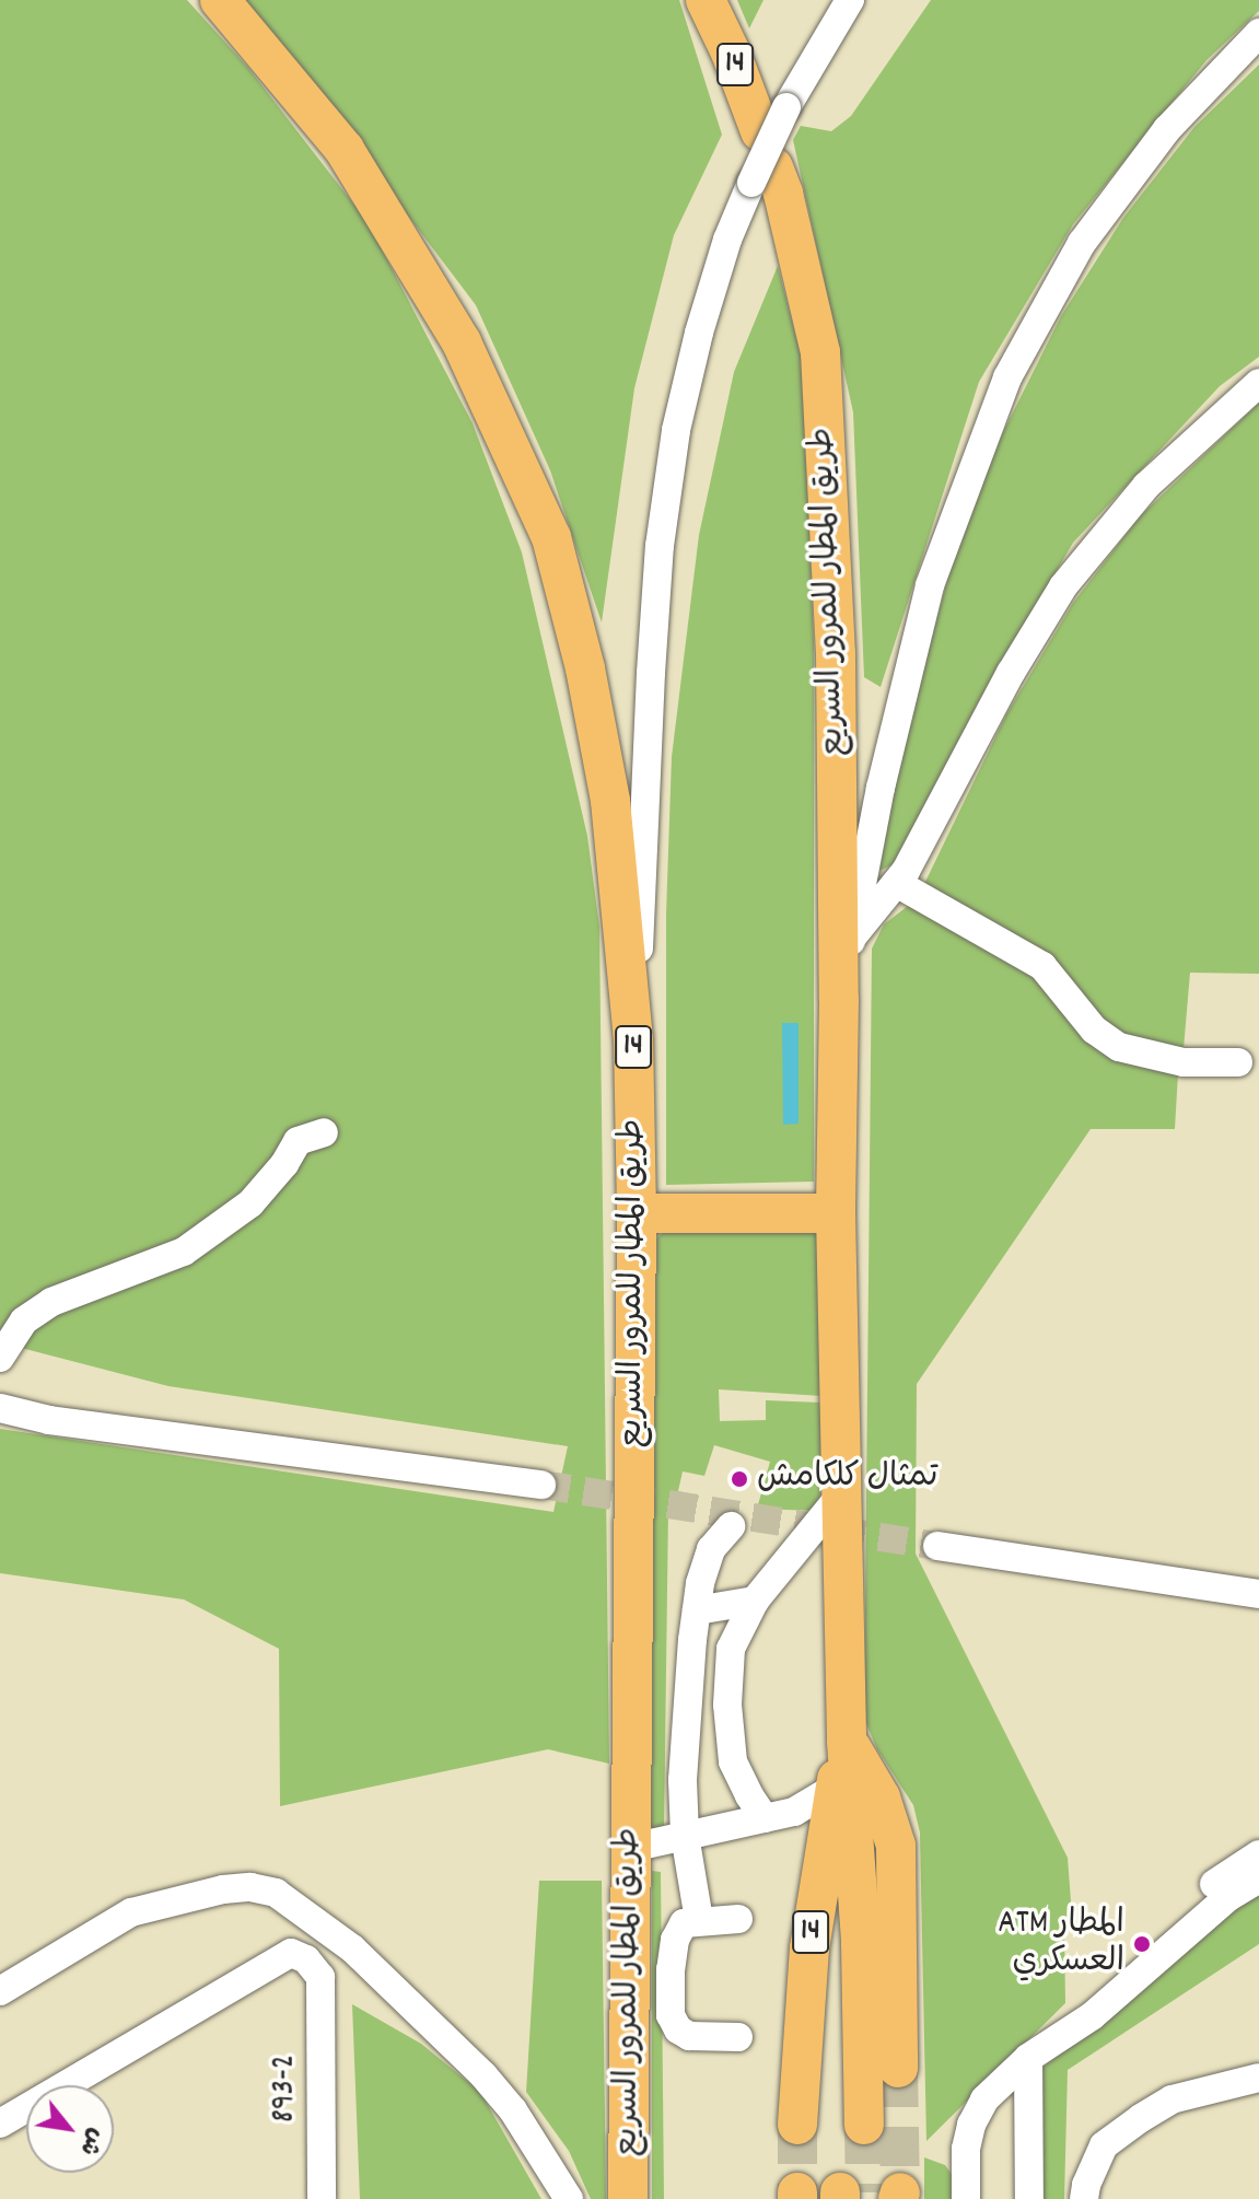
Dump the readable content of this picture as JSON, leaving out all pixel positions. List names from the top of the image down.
{
  "streets": {
    "highway": ["14", "طريق المطار للمرور السريع"],
    "street": ["893-2"]
  },
  "crossings": [
    ["14", "طريق المطار للمرور السريع"]
  ],
  "places": ["تمثال كلكامش", "ATM المطار العسكري"],
  "north": "bottom right"
}
